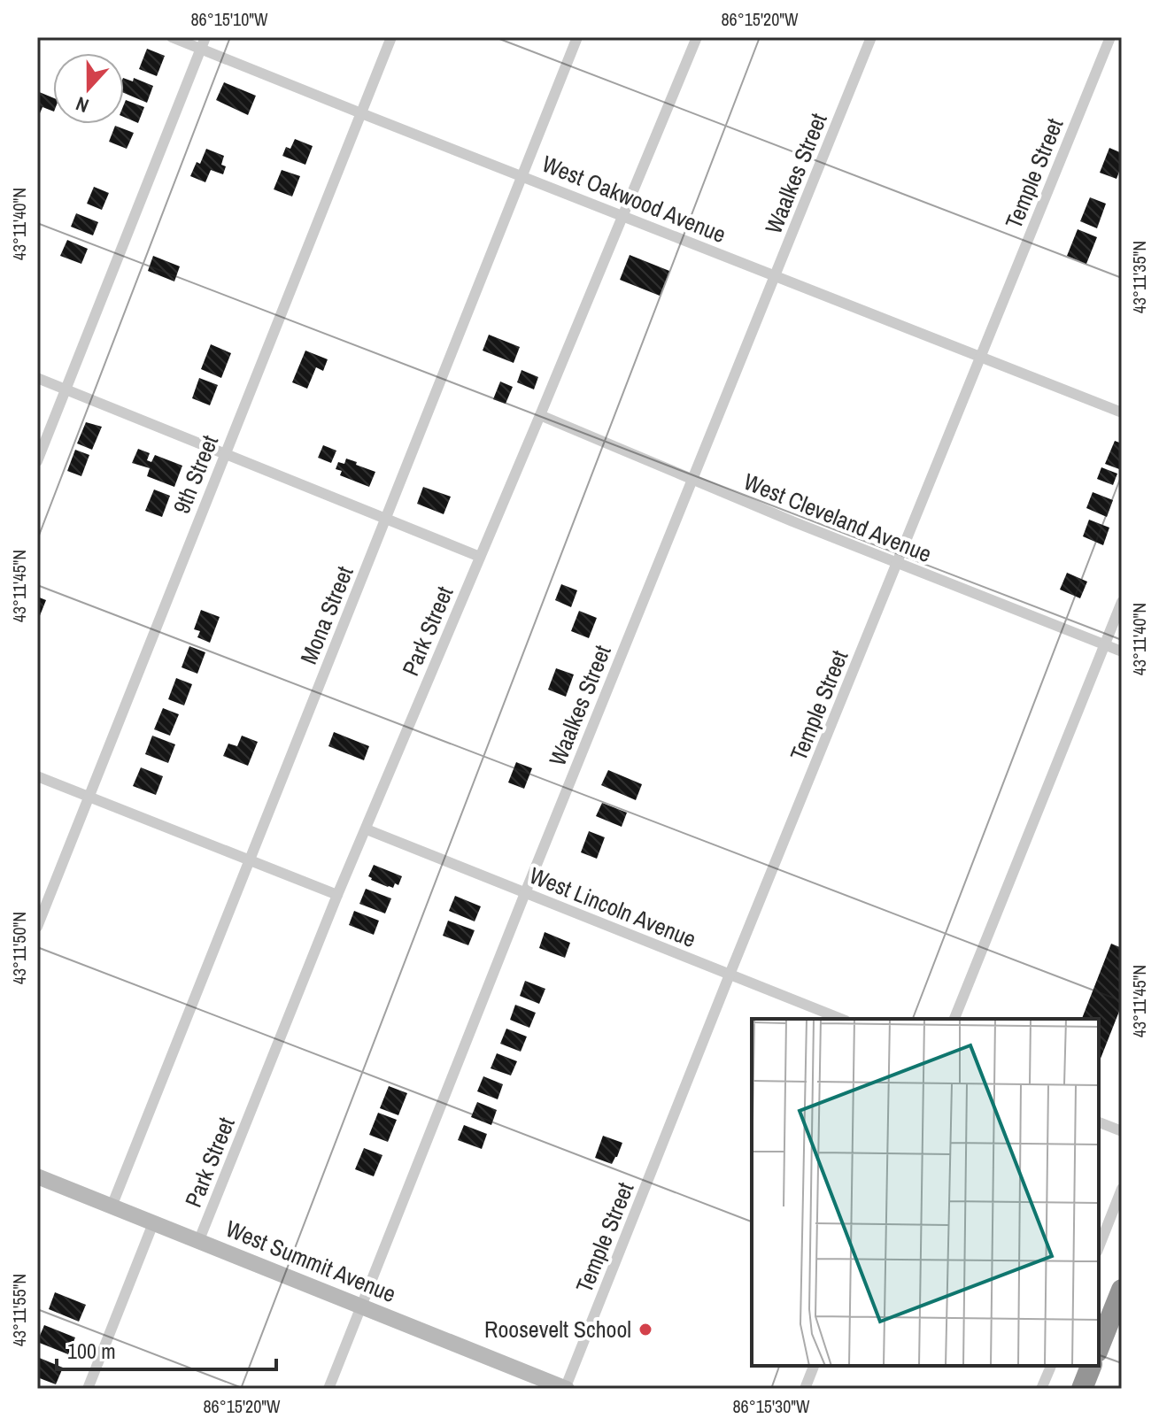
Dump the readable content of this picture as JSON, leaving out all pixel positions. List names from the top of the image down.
{
  "streets": {
    "street": [
      "Waalkes Street",
      "Temple Street",
      "West Oakwood Avenue",
      "9th Street",
      "West Cleveland Avenue",
      "Mona Street",
      "Park Street",
      "West Lincoln Avenue",
      "West Summit Avenue"
    ]
  },
  "crossings": [
    ["Waalkes Street", "West Oakwood Avenue"],
    ["Waalkes Street", "West Cleveland Avenue"],
    ["Waalkes Street", "West Lincoln Avenue"],
    ["Waalkes Street", "West Summit Avenue"],
    ["Temple Street", "West Oakwood Avenue"],
    ["Temple Street", "West Cleveland Avenue"],
    ["Temple Street", "West Lincoln Avenue"],
    ["Temple Street", "West Summit Avenue"],
    ["West Oakwood Avenue", "9th Street"],
    ["West Oakwood Avenue", "Mona Street"],
    ["West Oakwood Avenue", "Park Street"],
    ["West Cleveland Avenue", "Park Street"],
    ["Mona Street", "West Summit Avenue"],
    ["Park Street", "West Lincoln Avenue"],
    ["Park Street", "West Summit Avenue"]
  ],
  "places": ["Roosevelt School"],
  "scale_bar": "100 m",
  "north": "bottom",
  "coordinates": [
    "86°15'10\"W",
    "86°15'20\"W",
    "43°11'40\"N",
    "43°11'35\"N",
    "43°11'45\"N",
    "43°11'50\"N",
    "43°11'55\"N",
    "86°15'30\"W"
  ]
}
